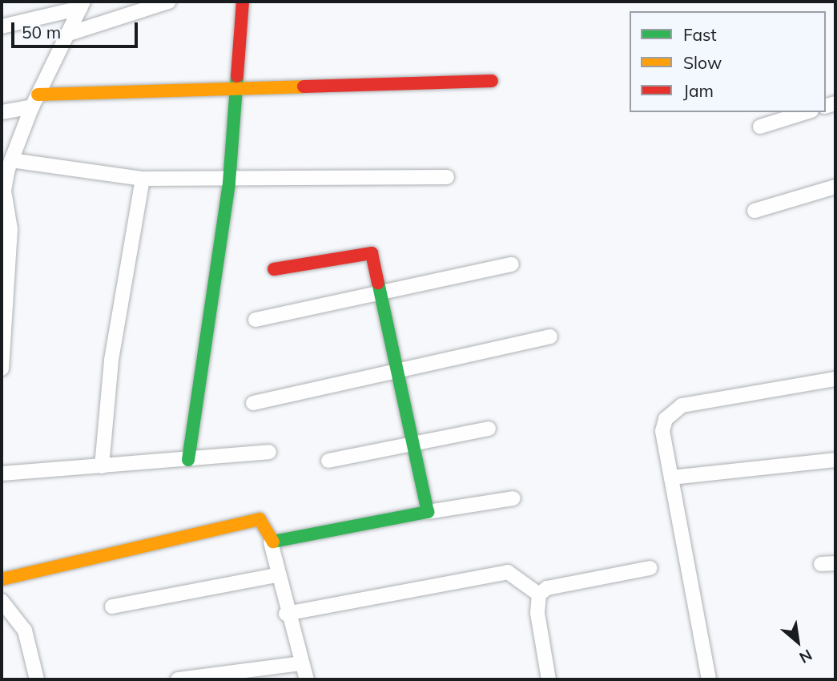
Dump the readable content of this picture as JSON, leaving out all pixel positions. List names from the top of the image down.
{
  "legend": ["Fast", "Slow", "Jam"],
  "scale_bar": "50 m",
  "north": "bottom right"
}
